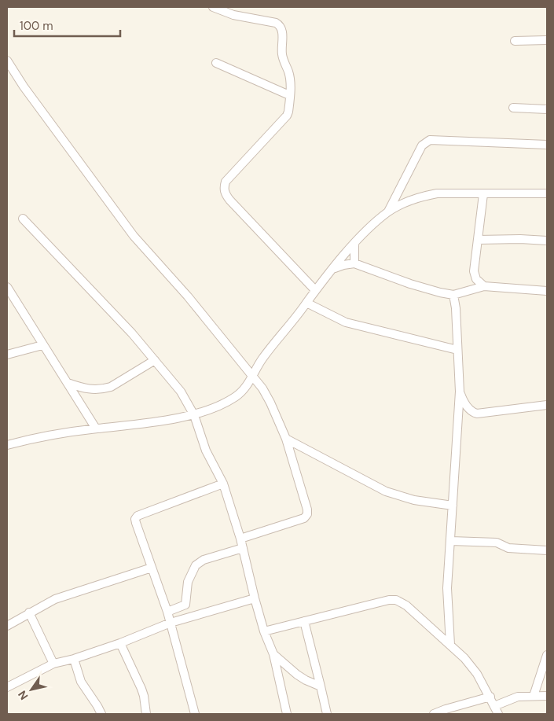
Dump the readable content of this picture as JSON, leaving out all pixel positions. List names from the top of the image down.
{
  "scale_bar": "100 m",
  "north": "bottom left"
}
